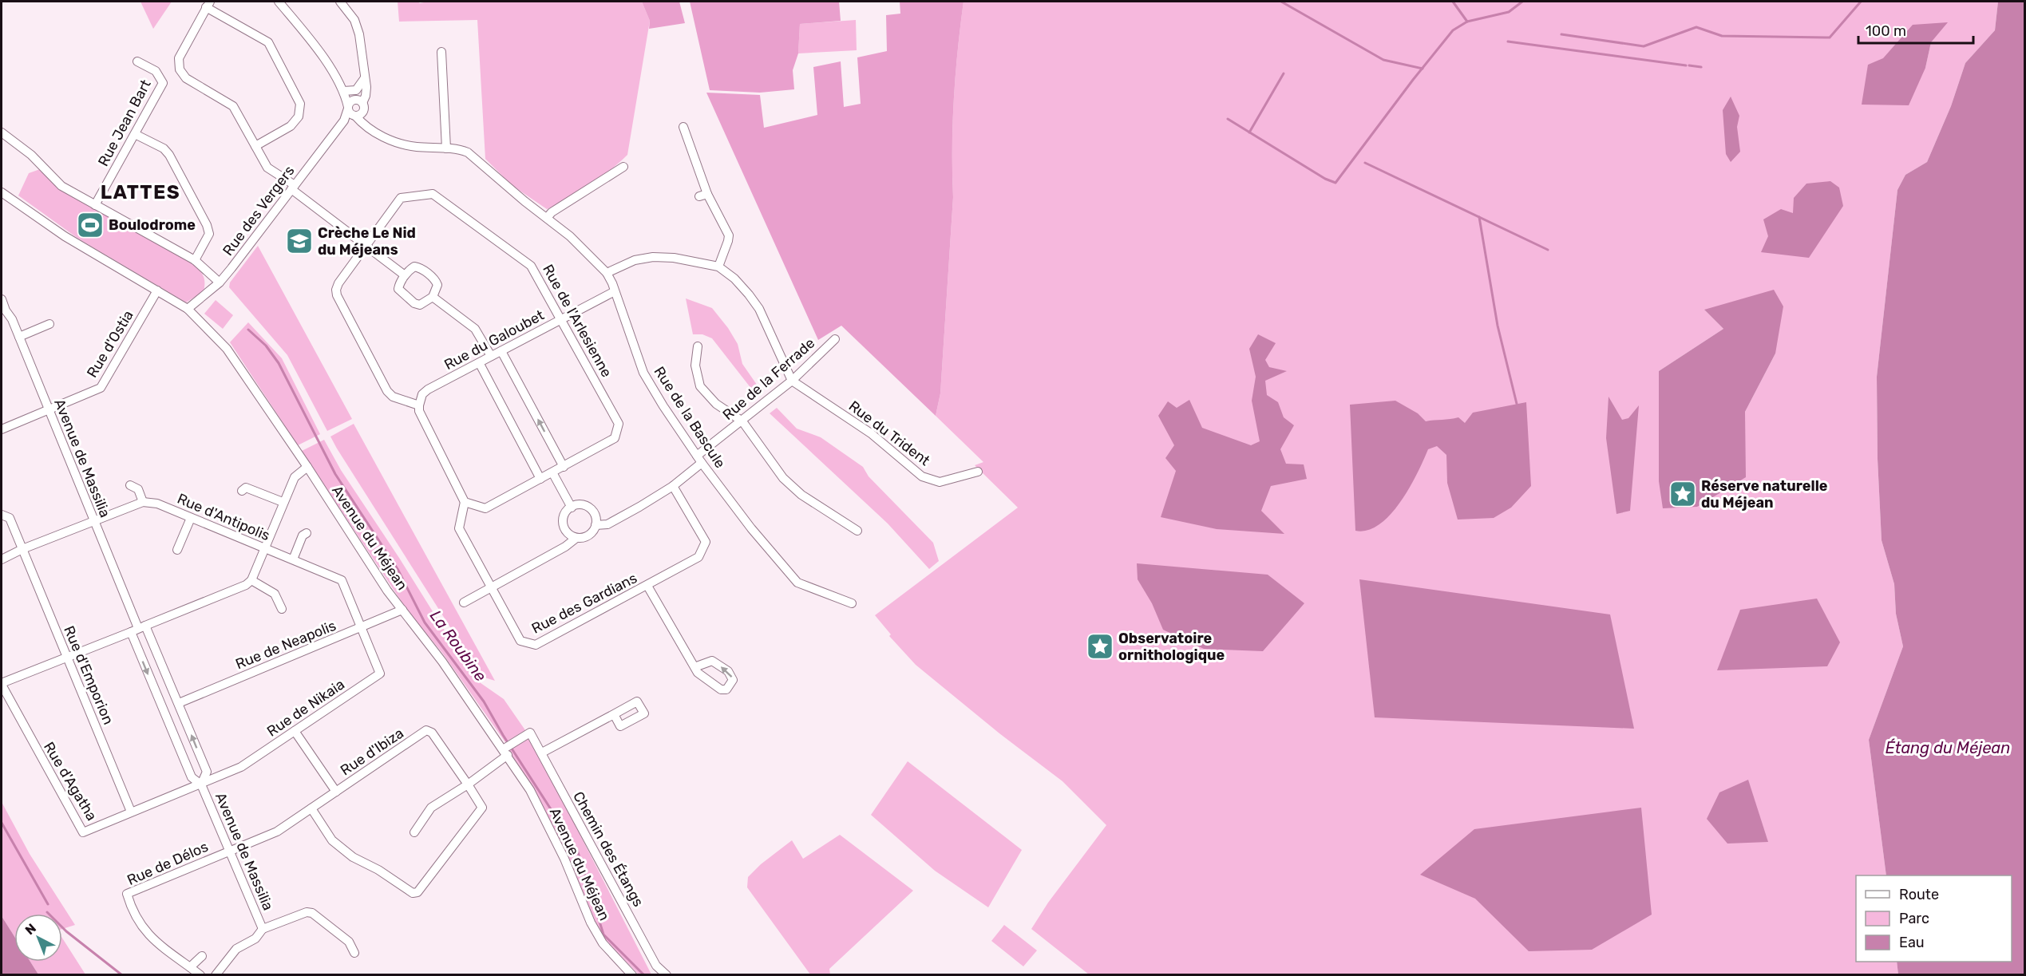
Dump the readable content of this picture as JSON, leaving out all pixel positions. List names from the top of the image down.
{
  "streets": {
    "street": [
      "Rue Jean Bart",
      "Rue des Vergers",
      "Rue de l'Arlesienne",
      "Rue du Galoubet",
      "Rue d'Ostia",
      "Rue de la Ferrade",
      "Rue de la Bascule",
      "Rue du Trident",
      "Avenue de Massilia",
      "Rue d'Antipolis",
      "Avenue du Méjean",
      "Rue des Gardians",
      "Rue de Neapolis",
      "Rue d'Emporion",
      "Rue de Nikaia",
      "Rue d'Ibiza",
      "Rue d'Agatha",
      "Chemin des Étangs",
      "Rue de Délos"
    ]
  },
  "crossings": [
    ["Rue des Vergers", "Rue de la Bascule"],
    ["Rue des Vergers", "Avenue du Méjean"],
    ["Rue de l'Arlesienne", "Rue du Galoubet"],
    ["Rue de l'Arlesienne", "Rue des Gardians"],
    ["Rue du Galoubet", "Rue de la Bascule"],
    ["Rue d'Ostia", "Avenue de Massilia"],
    ["Rue d'Ostia", "Avenue du Méjean"],
    ["Rue de la Ferrade", "Rue de la Bascule"],
    ["Rue de la Ferrade", "Rue du Trident"],
    ["Rue de la Ferrade", "Rue des Gardians"],
    ["Avenue de Massilia", "Rue de Neapolis"],
    ["Avenue de Massilia", "Rue de Nikaia"],
    ["Avenue de Massilia", "Rue d'Ibiza"],
    ["Avenue de Massilia", "Rue d'Agatha"],
    ["Avenue de Massilia", "Rue de Délos"],
    ["Rue d'Antipolis", "Rue de Neapolis"],
    ["Rue d'Antipolis", "Rue de Nikaia"],
    ["Avenue du Méjean", "Rue de Neapolis"],
    ["Avenue du Méjean", "Chemin des Étangs"],
    ["Rue de Neapolis", "Rue de Nikaia"],
    ["Rue d'Emporion", "Rue d'Agatha"],
    ["Rue de Nikaia", "Rue d'Agatha"],
    ["Rue d'Ibiza", "Rue de Délos"]
  ],
  "districts": ["LATTES"],
  "water": ["La Roubine", "Étang du Méjean"],
  "places": {
    "sports": ["Boulodrome"],
    "school or university": ["Crèche Le Nid du Méjeans"],
    "place": ["Réserve naturelle du Méjean", "Observatoire ornithologique"]
  },
  "legend": ["Route", "Parc", "Eau"],
  "scale_bar": "100 m",
  "north": "top left"
}
